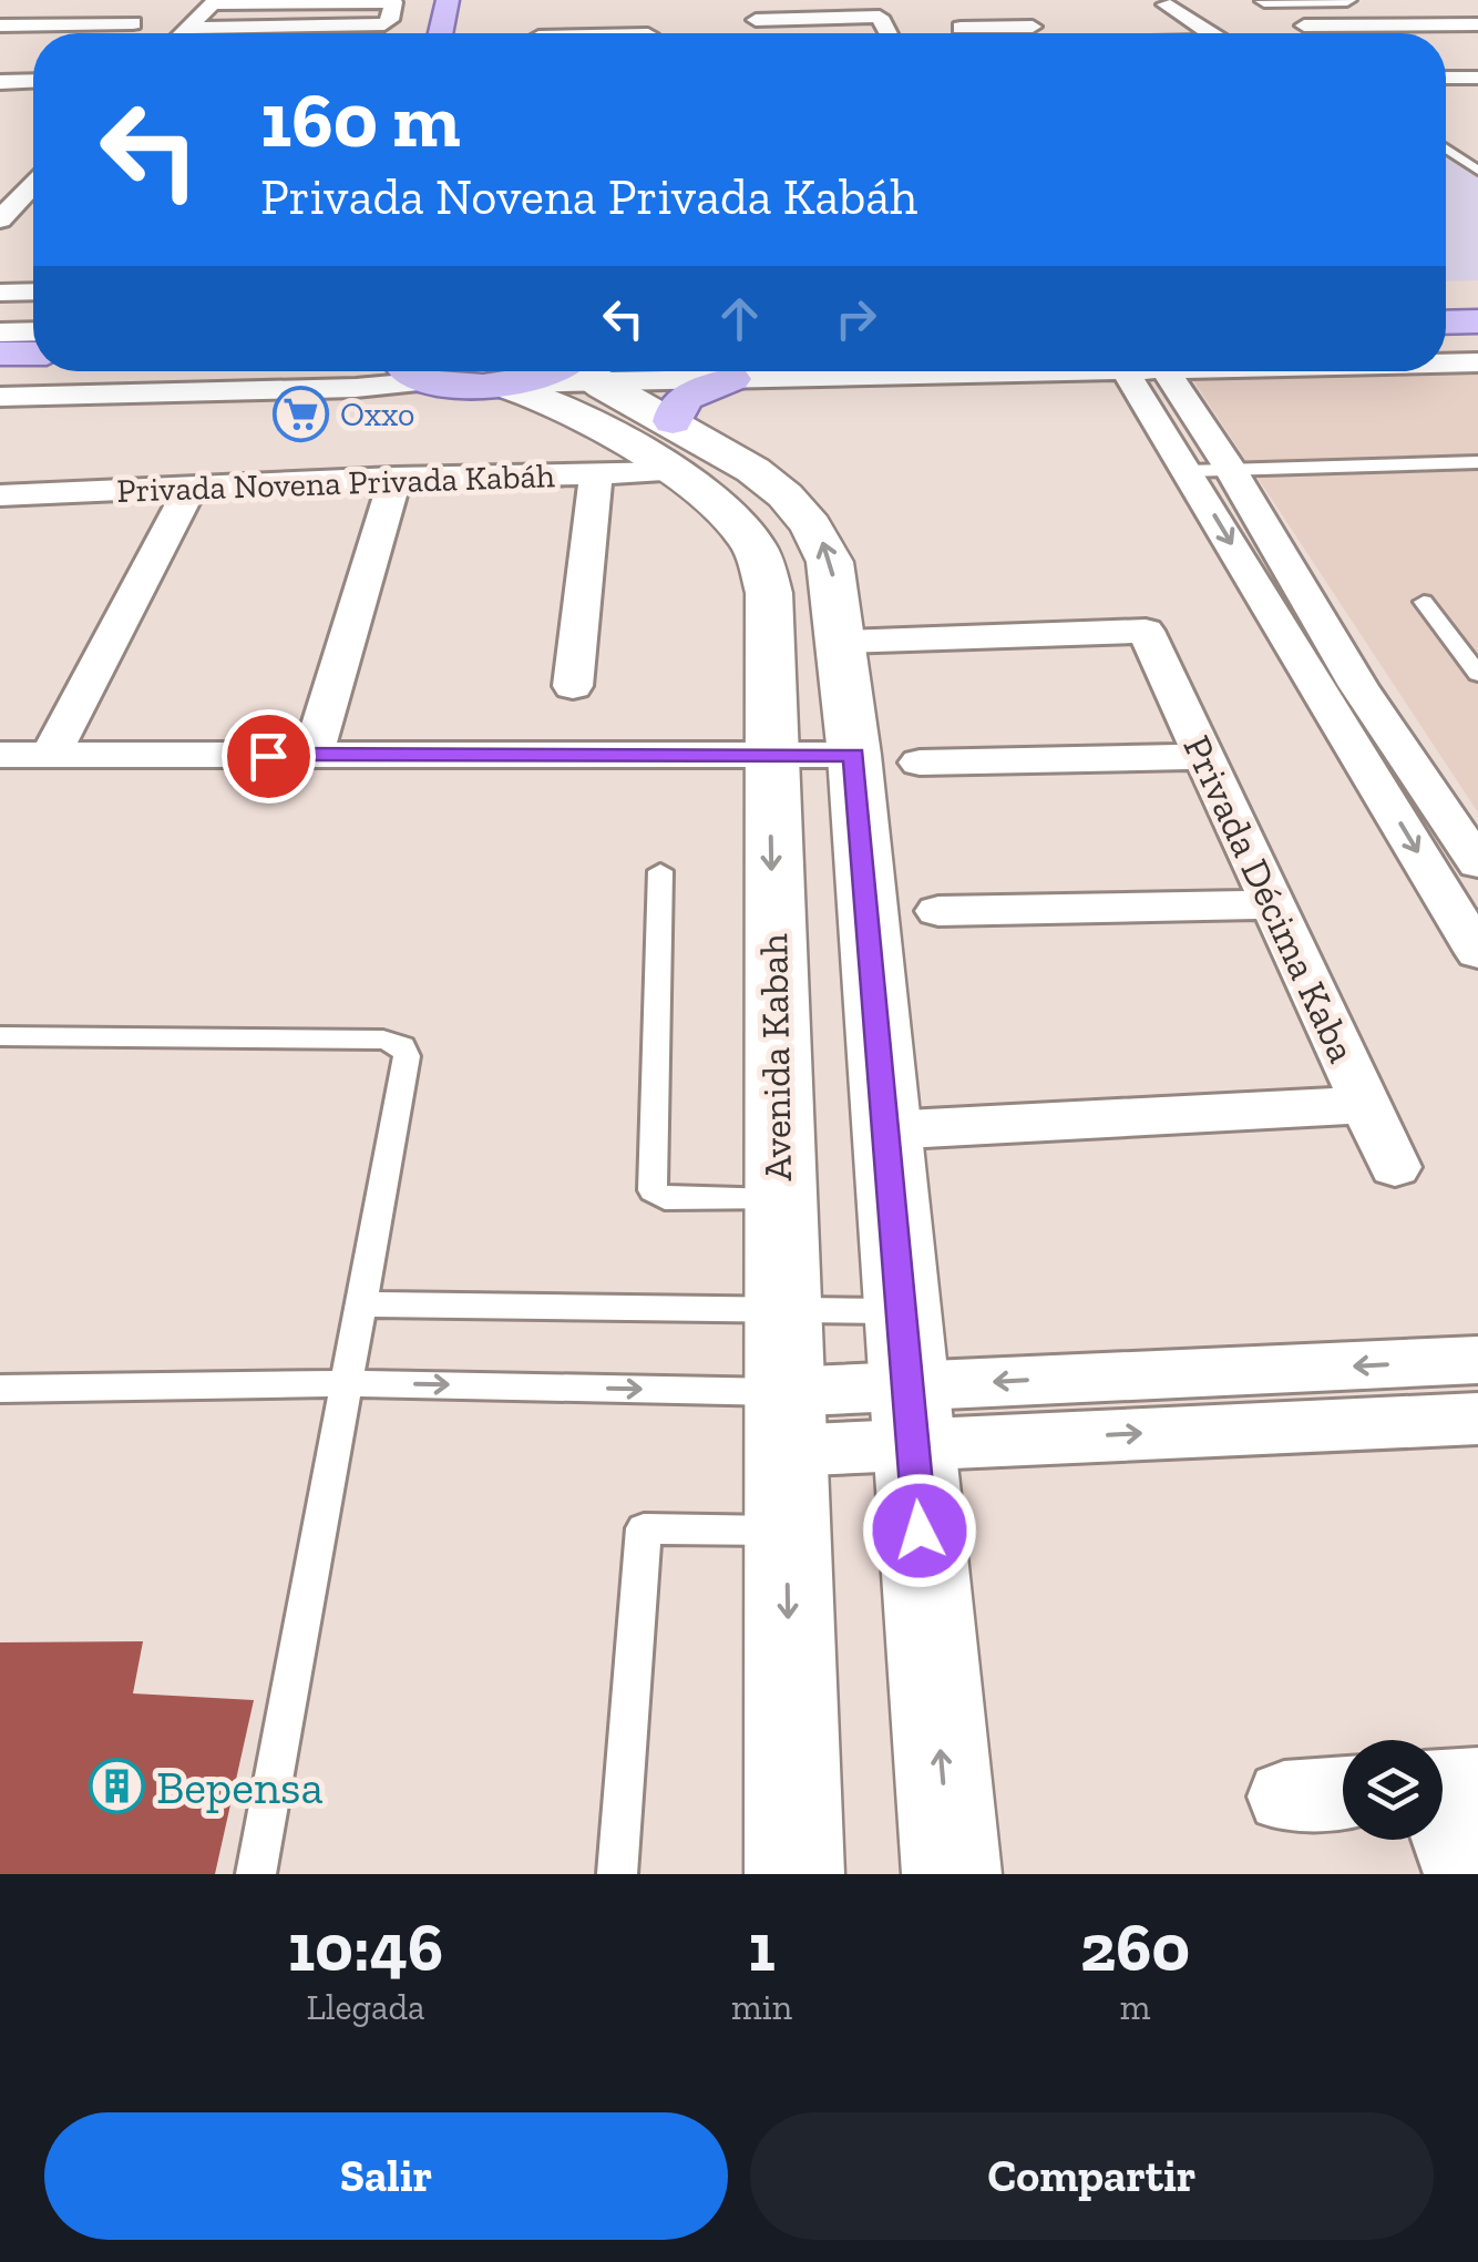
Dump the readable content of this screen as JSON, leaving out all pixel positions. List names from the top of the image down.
{
  "streets": {
    "main road": ["Avenida Kabah"],
    "street": ["Privada Novena Privada Kabáh", "Privada Décima Kaba"]
  },
  "crossings": [
    ["Privada Novena Privada Kabáh", "Avenida Kabah"],
    ["Privada Décima Kaba", "Avenida Kabah"]
  ],
  "places": {
    "supermarket": ["Oxxo"],
    "building": ["Bepensa"]
  },
  "page": {
    "turn": ["160 m", "Privada Novena Privada Kabáh"],
    "eta": [
      "10:46",
      "Llegada",
      "1",
      "min",
      "260",
      "m"
    ],
    "buttons": ["Salir", "Compartir"]
  }
}
